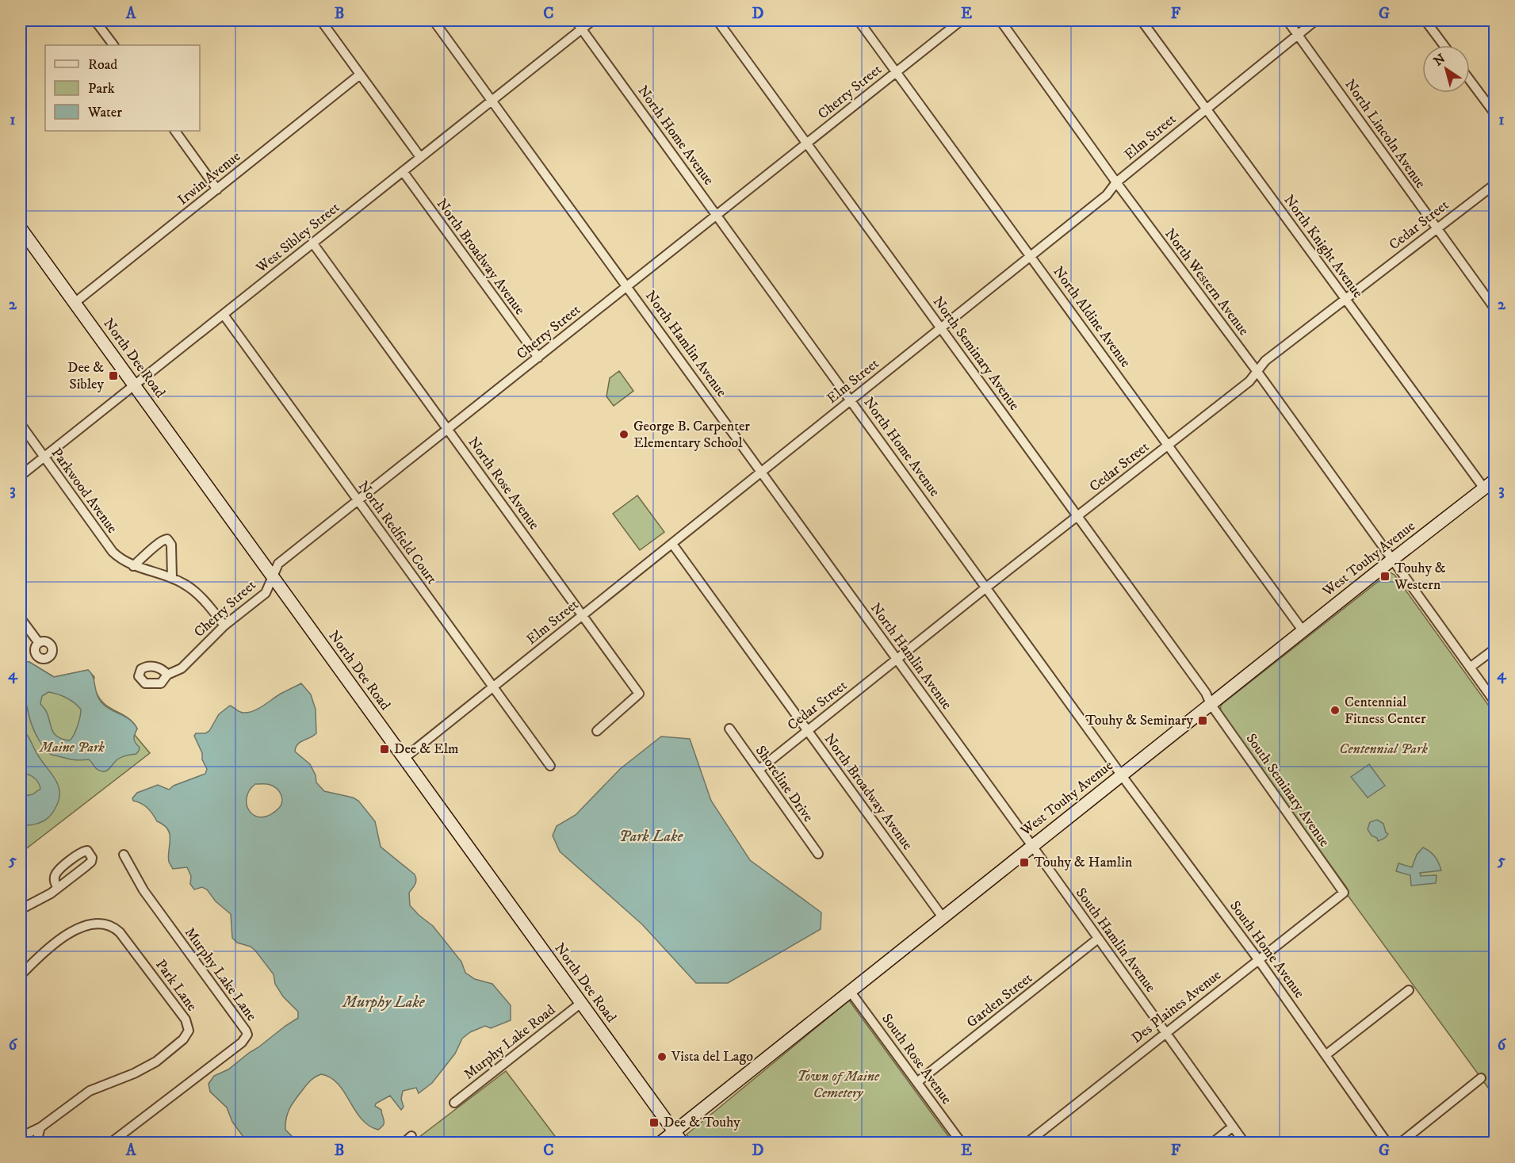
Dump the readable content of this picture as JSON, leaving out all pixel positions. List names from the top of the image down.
{
  "streets": {
    "main road": ["North Dee Road", "West Touhy Avenue"],
    "street": [
      "Cherry Street",
      "North Lincoln Avenue",
      "North Home Avenue",
      "Elm Street",
      "Irwin Avenue",
      "Cedar Street",
      "West Sibley Street",
      "North Knight Avenue",
      "North Broadway Avenue",
      "North Western Avenue",
      "North Aldine Avenue",
      "North Hamlin Avenue",
      "North Seminary Avenue",
      "North Rose Avenue",
      "Parkwood Avenue",
      "North Redfield Court",
      "Shoreline Drive",
      "South Seminary Avenue",
      "South Hamlin Avenue",
      "South Home Avenue",
      "Murphy Lake Lane",
      "Park Lane",
      "Garden Street",
      "Des Plaines Avenue",
      "Murphy Lake Road",
      "South Rose Avenue"
    ]
  },
  "crossings": [
    ["Cherry Street", "North Home Avenue"],
    ["Cherry Street", "North Broadway Avenue"],
    ["Cherry Street", "North Aldine Avenue"],
    ["Cherry Street", "North Hamlin Avenue"],
    ["Cherry Street", "North Seminary Avenue"],
    ["Cherry Street", "North Dee Road"],
    ["Cherry Street", "North Rose Avenue"],
    ["Cherry Street", "Parkwood Avenue"],
    ["Cherry Street", "North Redfield Court"],
    ["North Lincoln Avenue", "Elm Street"],
    ["North Lincoln Avenue", "Cedar Street"],
    ["North Home Avenue", "Elm Street"],
    ["North Home Avenue", "Cedar Street"],
    ["North Home Avenue", "West Sibley Street"],
    ["North Home Avenue", "West Touhy Avenue"],
    ["North Home Avenue", "South Home Avenue"],
    ["Elm Street", "North Knight Avenue"],
    ["Elm Street", "North Broadway Avenue"],
    ["Elm Street", "North Western Avenue"],
    ["Elm Street", "North Aldine Avenue"],
    ["Elm Street", "North Hamlin Avenue"],
    ["Elm Street", "North Seminary Avenue"],
    ["Elm Street", "North Dee Road"],
    ["Elm Street", "North Rose Avenue"],
    ["Elm Street", "North Redfield Court"],
    ["Irwin Avenue", "North Dee Road"],
    ["Cedar Street", "North Knight Avenue"],
    ["Cedar Street", "North Broadway Avenue"],
    ["Cedar Street", "North Western Avenue"],
    ["Cedar Street", "North Aldine Avenue"],
    ["Cedar Street", "North Hamlin Avenue"],
    ["Cedar Street", "North Seminary Avenue"],
    ["Cedar Street", "Shoreline Drive"],
    ["West Sibley Street", "North Broadway Avenue"],
    ["West Sibley Street", "North Hamlin Avenue"],
    ["West Sibley Street", "North Dee Road"],
    ["West Sibley Street", "North Rose Avenue"],
    ["West Sibley Street", "Parkwood Avenue"],
    ["West Sibley Street", "North Redfield Court"],
    ["North Knight Avenue", "West Touhy Avenue"],
    ["North Broadway Avenue", "West Touhy Avenue"],
    ["North Western Avenue", "West Touhy Avenue"],
    ["North Aldine Avenue", "West Touhy Avenue"],
    ["North Hamlin Avenue", "West Touhy Avenue"],
    ["North Hamlin Avenue", "South Hamlin Avenue"],
    ["North Seminary Avenue", "West Touhy Avenue"],
    ["North Seminary Avenue", "South Seminary Avenue"],
    ["North Dee Road", "West Touhy Avenue"],
    ["North Dee Road", "Murphy Lake Road"],
    ["West Touhy Avenue", "South Seminary Avenue"],
    ["West Touhy Avenue", "South Hamlin Avenue"],
    ["West Touhy Avenue", "South Home Avenue"],
    ["West Touhy Avenue", "South Rose Avenue"],
    ["South Seminary Avenue", "Des Plaines Avenue"],
    ["South Hamlin Avenue", "Garden Street"],
    ["South Hamlin Avenue", "Des Plaines Avenue"],
    ["South Home Avenue", "Des Plaines Avenue"],
    ["Garden Street", "South Rose Avenue"]
  ],
  "water": ["Park Lake", "Murphy Lake"],
  "parks": ["Maine Park", "Centennial Park", "Town of Maine Cemetery"],
  "places": {
    "transit": [
      "Dee & Sibley",
      "Touhy & Western",
      "Touhy & Seminary",
      "Dee & Elm",
      "Touhy & Hamlin",
      "Dee & Touhy"
    ],
    "other": ["George B. Carpenter Elementary School", "Centennial Fitness Center", "Vista del Lago"]
  },
  "legend": ["Road", "Park", "Water"],
  "north": "top left",
  "grid": {
    "columns": [
      "A",
      "B",
      "C",
      "D",
      "E",
      "F",
      "G"
    ],
    "rows": [
      "1",
      "2",
      "3",
      "4",
      "5",
      "6"
    ]
  }
}
